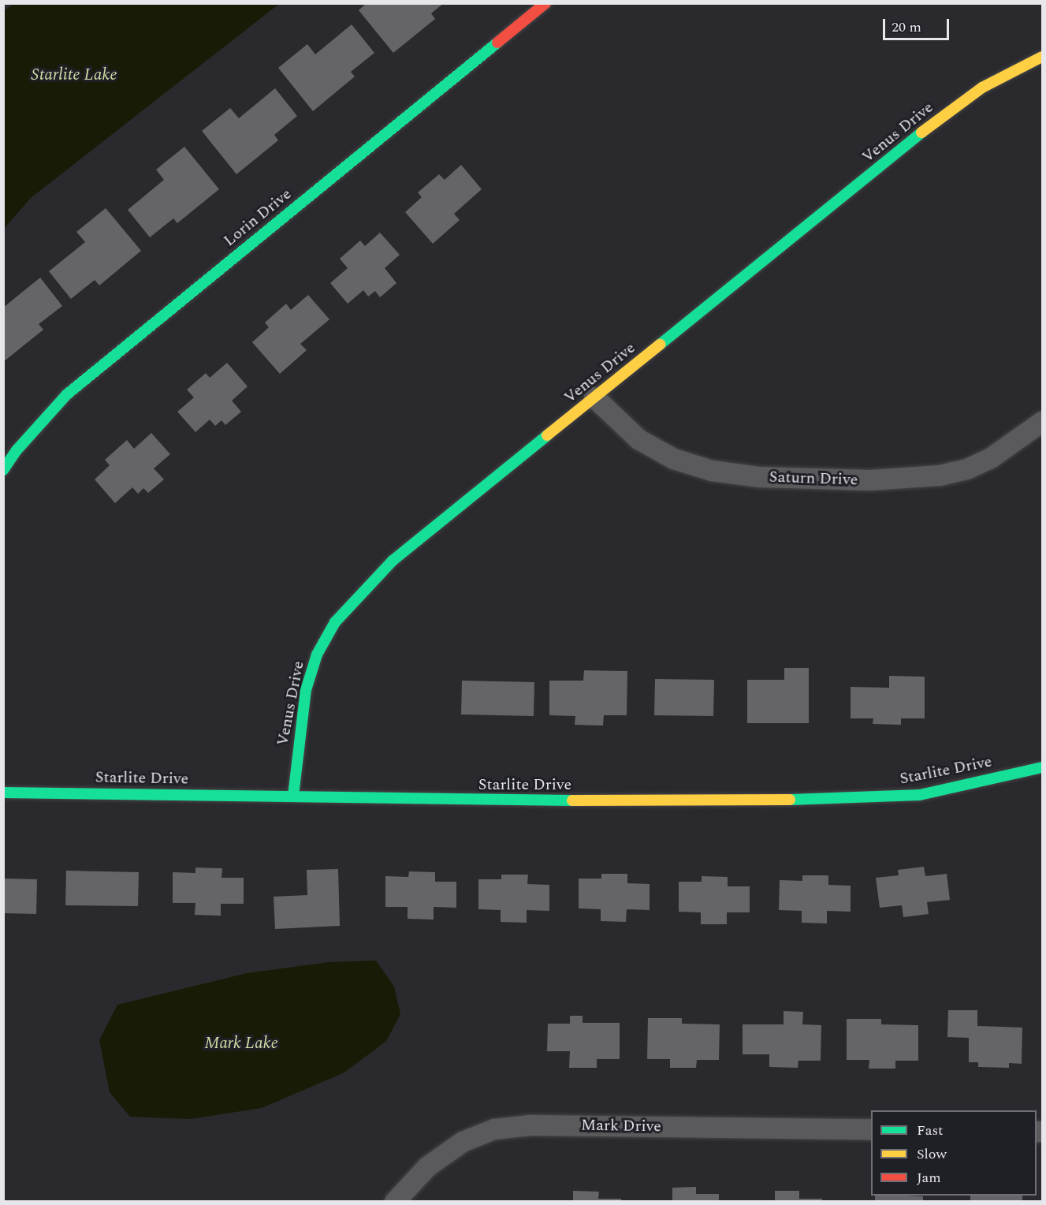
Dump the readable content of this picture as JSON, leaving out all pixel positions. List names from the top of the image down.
{
  "streets": {
    "street": [
      "Venus Drive",
      "Lorin Drive",
      "Saturn Drive",
      "Starlite Drive",
      "Mark Drive"
    ]
  },
  "crossings": [
    ["Venus Drive", "Saturn Drive"],
    ["Venus Drive", "Starlite Drive"]
  ],
  "water": ["Starlite Lake", "Mark Lake"],
  "legend": ["Fast", "Slow", "Jam"],
  "scale_bar": "20 m"
}
